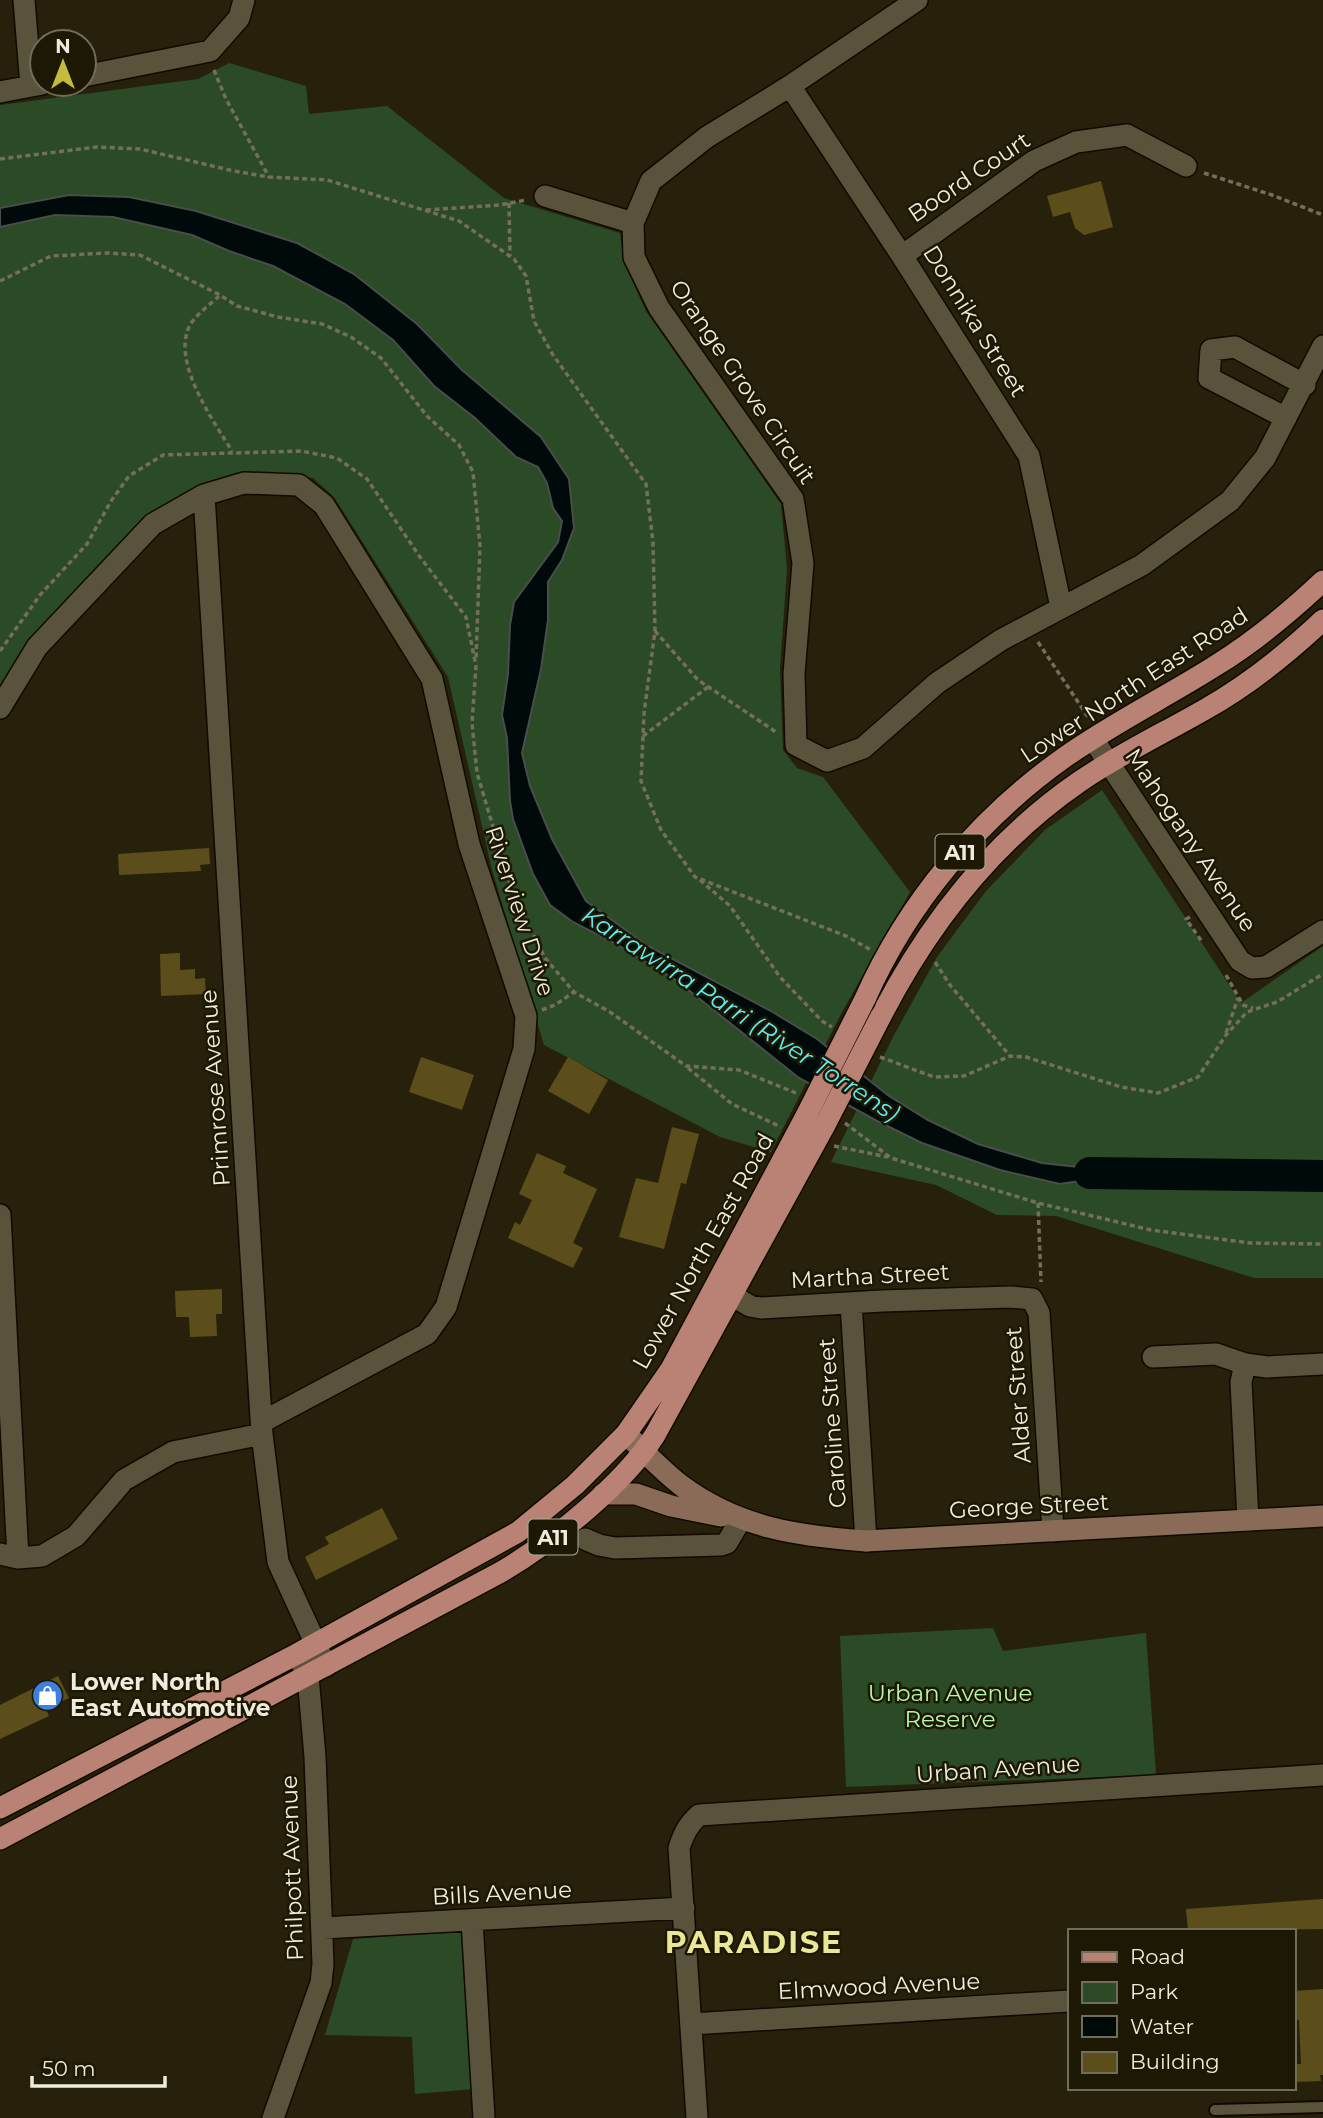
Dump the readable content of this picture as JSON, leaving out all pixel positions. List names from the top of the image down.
{
  "streets": {
    "main road": ["Lower North East Road", "A11"],
    "street": [
      "Boord Court",
      "Donnika Street",
      "Orange Grove Circuit",
      "Mahogany Avenue",
      "Riverview Drive",
      "Primrose Avenue",
      "Martha Street",
      "Alder Street",
      "Caroline Street",
      "George Street",
      "Urban Avenue",
      "Philpott Avenue",
      "Bills Avenue",
      "Elmwood Avenue"
    ]
  },
  "crossings": [
    ["Boord Court", "Donnika Street"],
    ["Donnika Street", "Orange Grove Circuit"],
    ["Lower North East Road", "Mahogany Avenue"],
    ["Lower North East Road", "Primrose Avenue"],
    ["Lower North East Road", "Martha Street"],
    ["Lower North East Road", "George Street"],
    ["Lower North East Road", "Philpott Avenue"],
    ["Riverview Drive", "Primrose Avenue"],
    ["Primrose Avenue", "Philpott Avenue"],
    ["Martha Street", "Alder Street"],
    ["Martha Street", "Caroline Street"],
    ["Alder Street", "George Street"],
    ["Caroline Street", "George Street"],
    ["Urban Avenue", "Bills Avenue"],
    ["Philpott Avenue", "Bills Avenue"]
  ],
  "districts": ["PARADISE"],
  "water": ["Karrawirra Parri (River Torrens)"],
  "parks": ["Urban Avenue Reserve"],
  "places": {
    "shop": ["Lower North East Automotive"]
  },
  "legend": [
    "Road",
    "Park",
    "Water",
    "Building"
  ],
  "scale_bar": "50 m",
  "north": "top"
}
